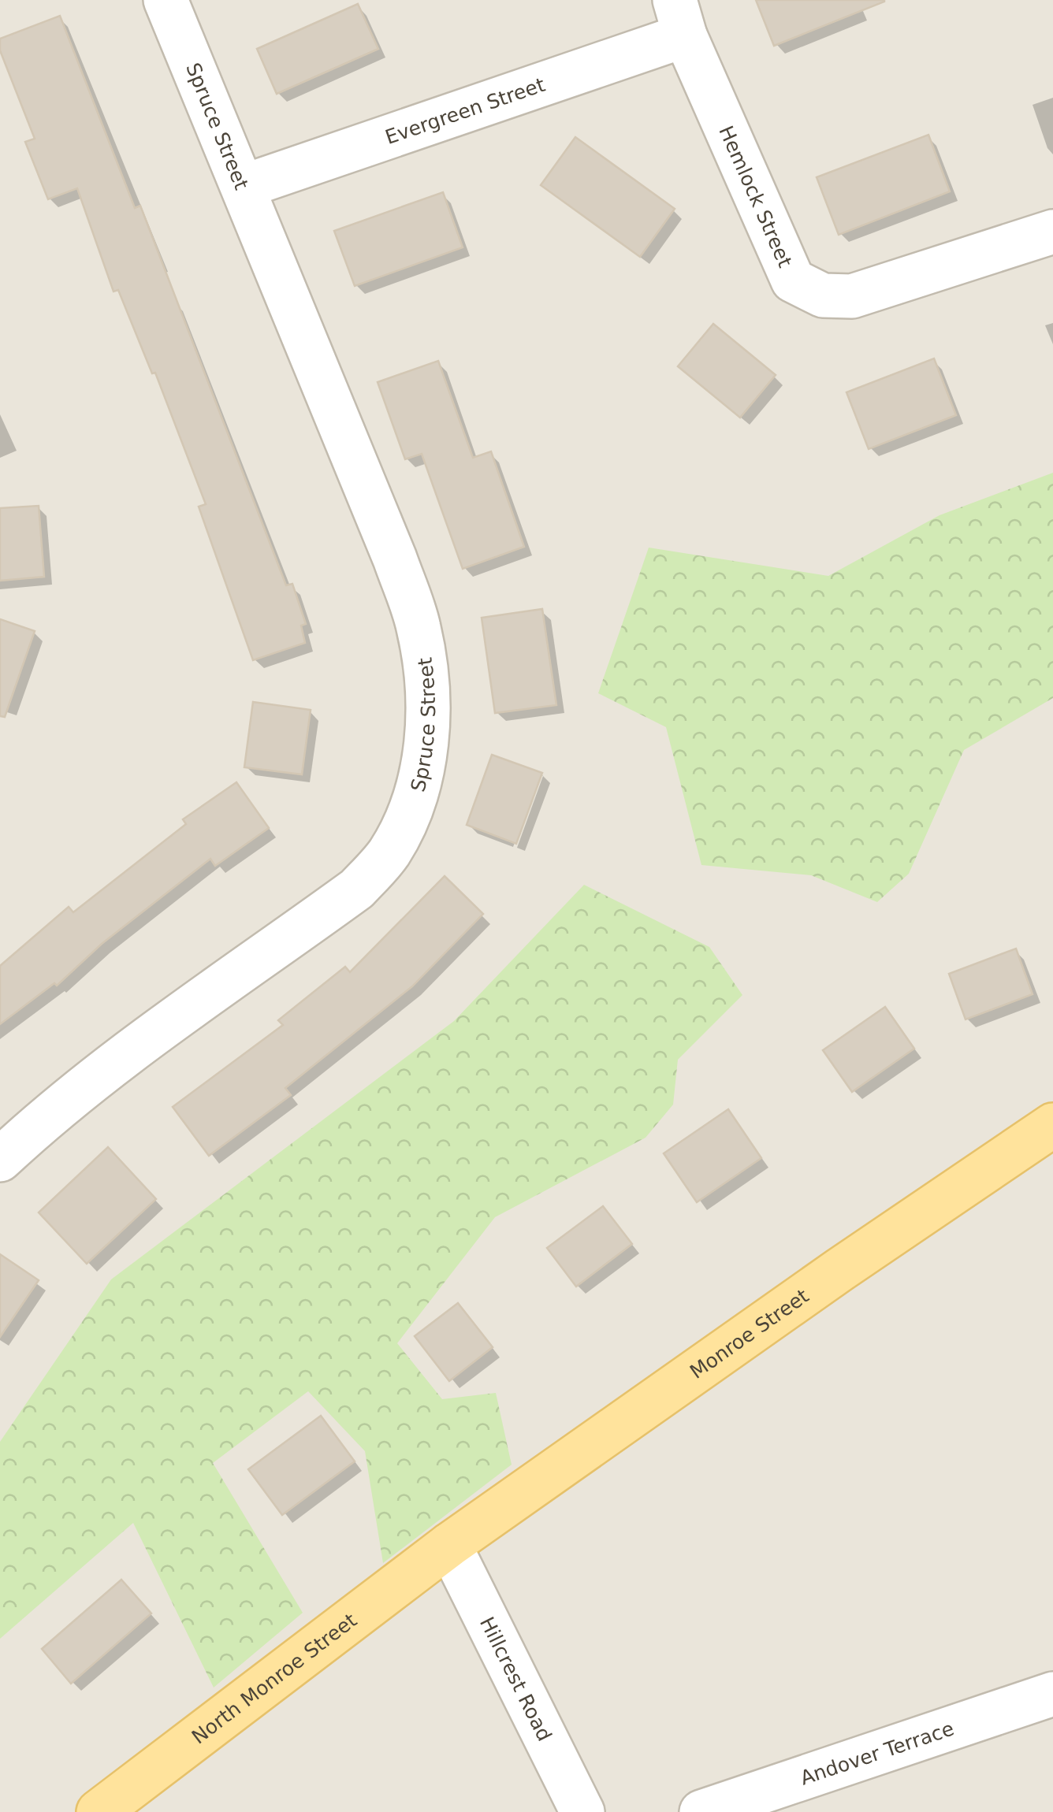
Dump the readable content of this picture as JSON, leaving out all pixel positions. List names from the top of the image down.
{
  "streets": {
    "main road": ["Monroe Street", "North Monroe Street"],
    "street": [
      "Evergreen Street",
      "Spruce Street",
      "Hemlock Street",
      "Hillcrest Road",
      "Andover Terrace"
    ]
  },
  "crossings": [
    ["Evergreen Street", "Spruce Street"],
    ["Evergreen Street", "Hemlock Street"],
    ["Monroe Street", "North Monroe Street"],
    ["Monroe Street", "Hillcrest Road"],
    ["North Monroe Street", "Hillcrest Road"]
  ]
}
